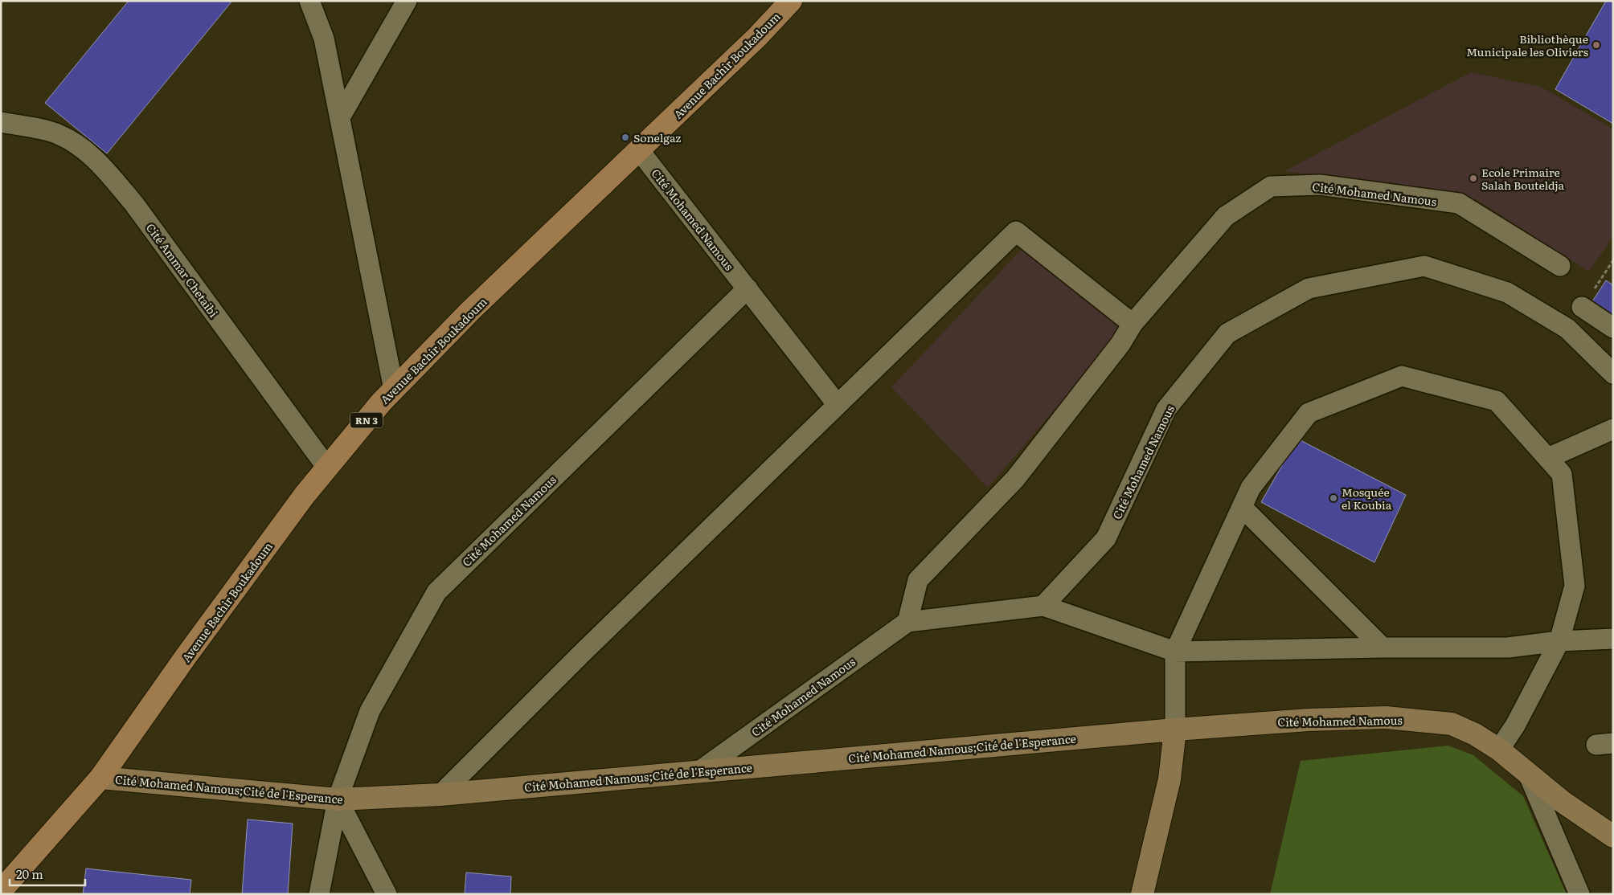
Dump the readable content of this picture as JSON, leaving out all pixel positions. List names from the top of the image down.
{
  "streets": {
    "main road": ["Avenue Bachir Boukadoum", "RN 3"],
    "street": ["Cité Mohamed Namous", "Cité Ammar Chetaibi", "Cité Mohamed Namous;Cité de l'Esperance"]
  },
  "crossings": [
    ["Avenue Bachir Boukadoum", "Cité Mohamed Namous"],
    ["Avenue Bachir Boukadoum", "Cité Ammar Chetaibi"],
    ["Avenue Bachir Boukadoum", "Cité Mohamed Namous;Cité de l'Esperance"],
    ["Cité Mohamed Namous", "Cité Mohamed Namous;Cité de l'Esperance"]
  ],
  "places": [
    "Bibliothèque Municipale les Oliviers",
    "Sonelgaz",
    "Ecole Primaire Salah Bouteldja",
    "Mosquée el Koubia"
  ],
  "scale_bar": "20 m"
}
